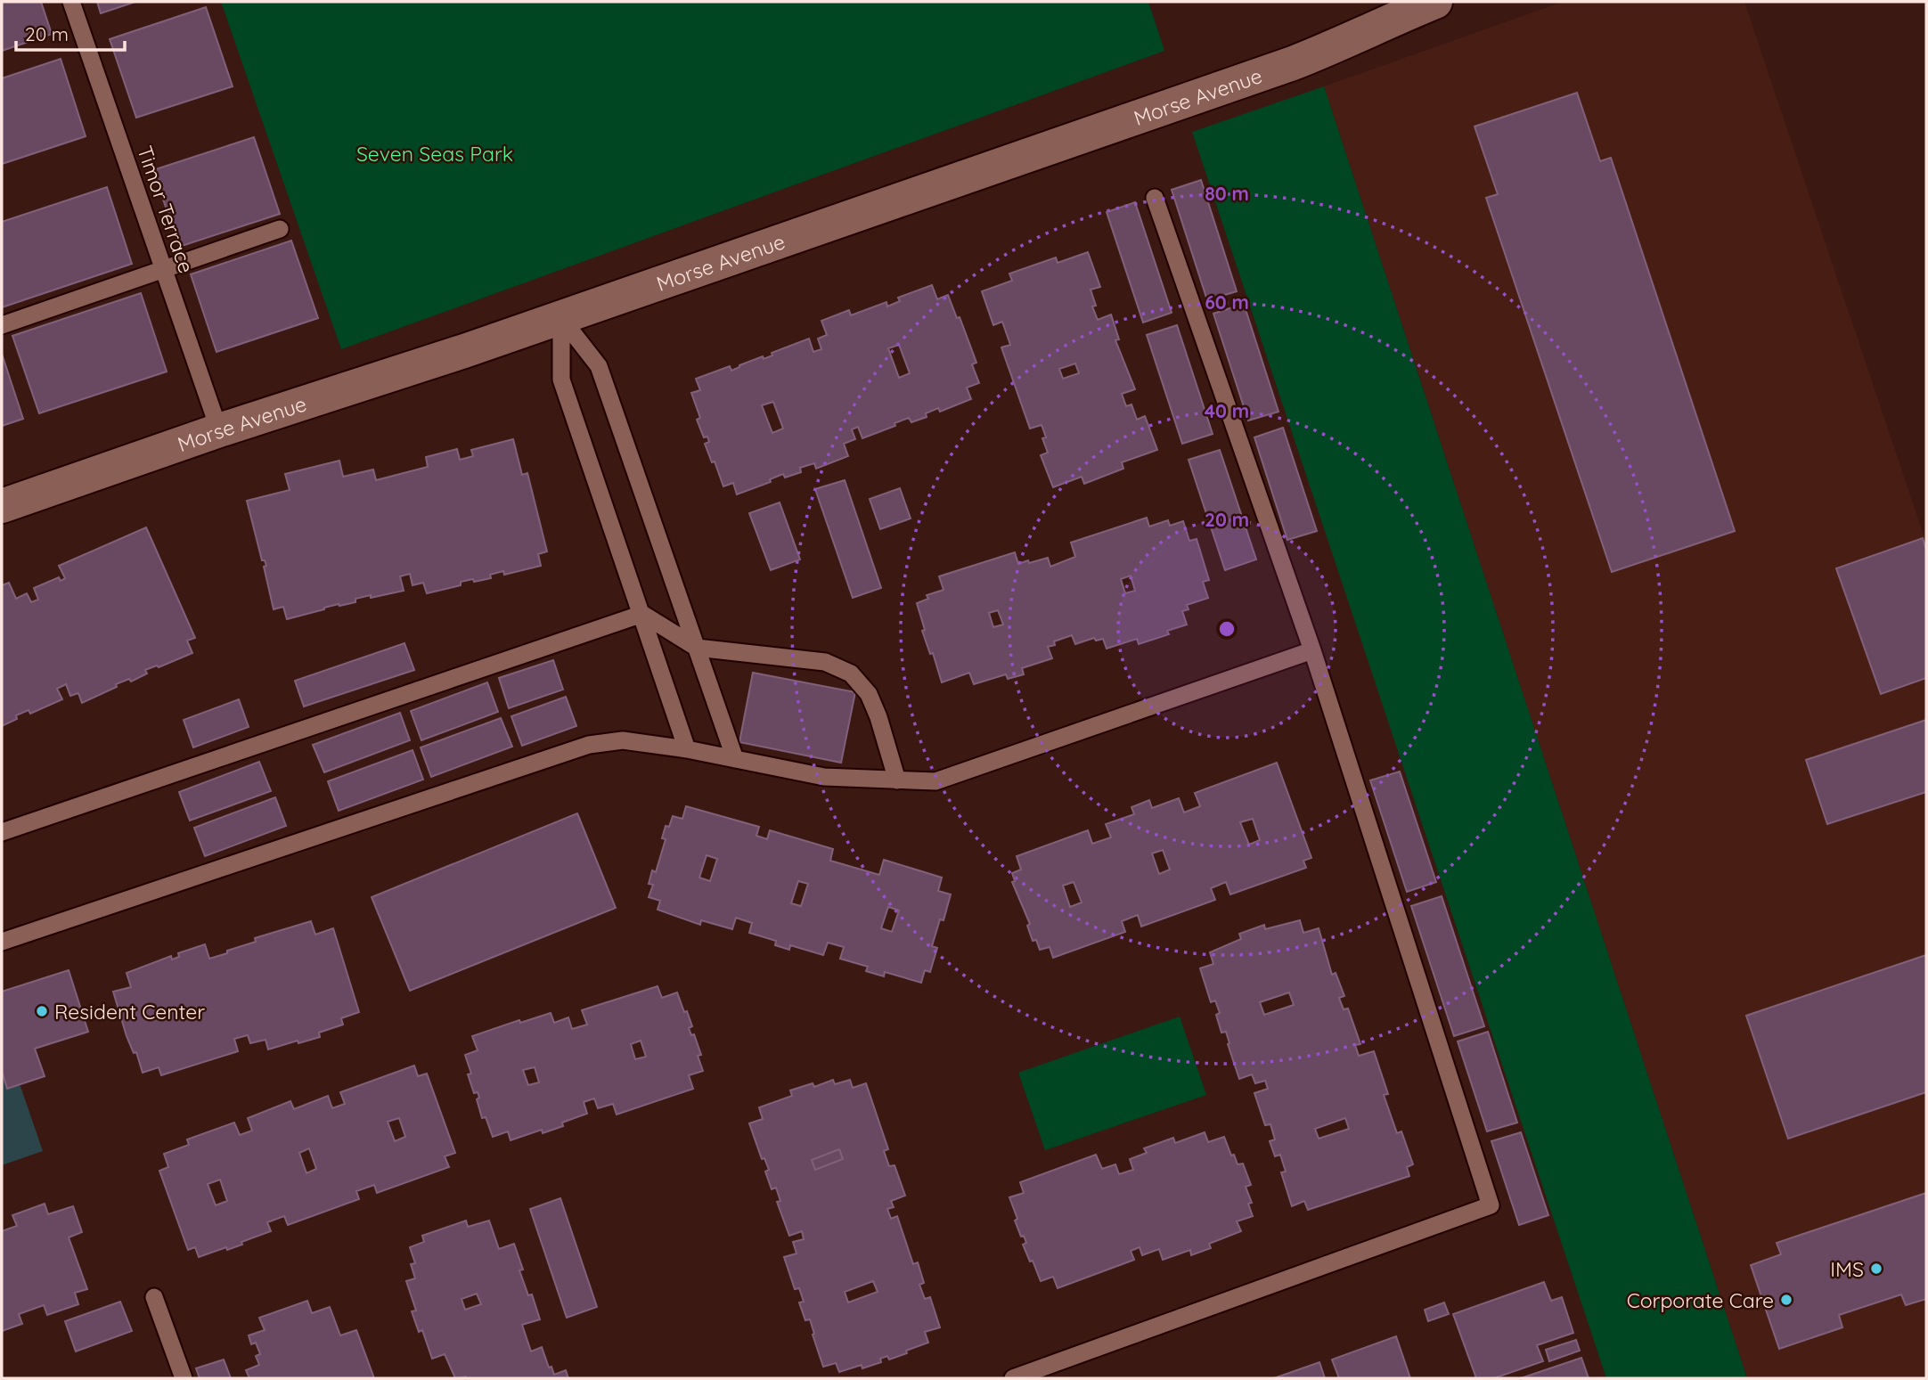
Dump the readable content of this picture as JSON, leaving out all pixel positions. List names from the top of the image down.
{
  "streets": {
    "street": ["Morse Avenue"],
    "lane": ["Timor Terrace"]
  },
  "crossings": [
    ["Morse Avenue", "Timor Terrace"]
  ],
  "parks": ["Seven Seas Park"],
  "places": ["Resident Center", "IMS", "Corporate Care"],
  "scale_bar": "20 m",
  "rings": [
    "80 m",
    "60 m",
    "40 m",
    "20 m"
  ]
}
